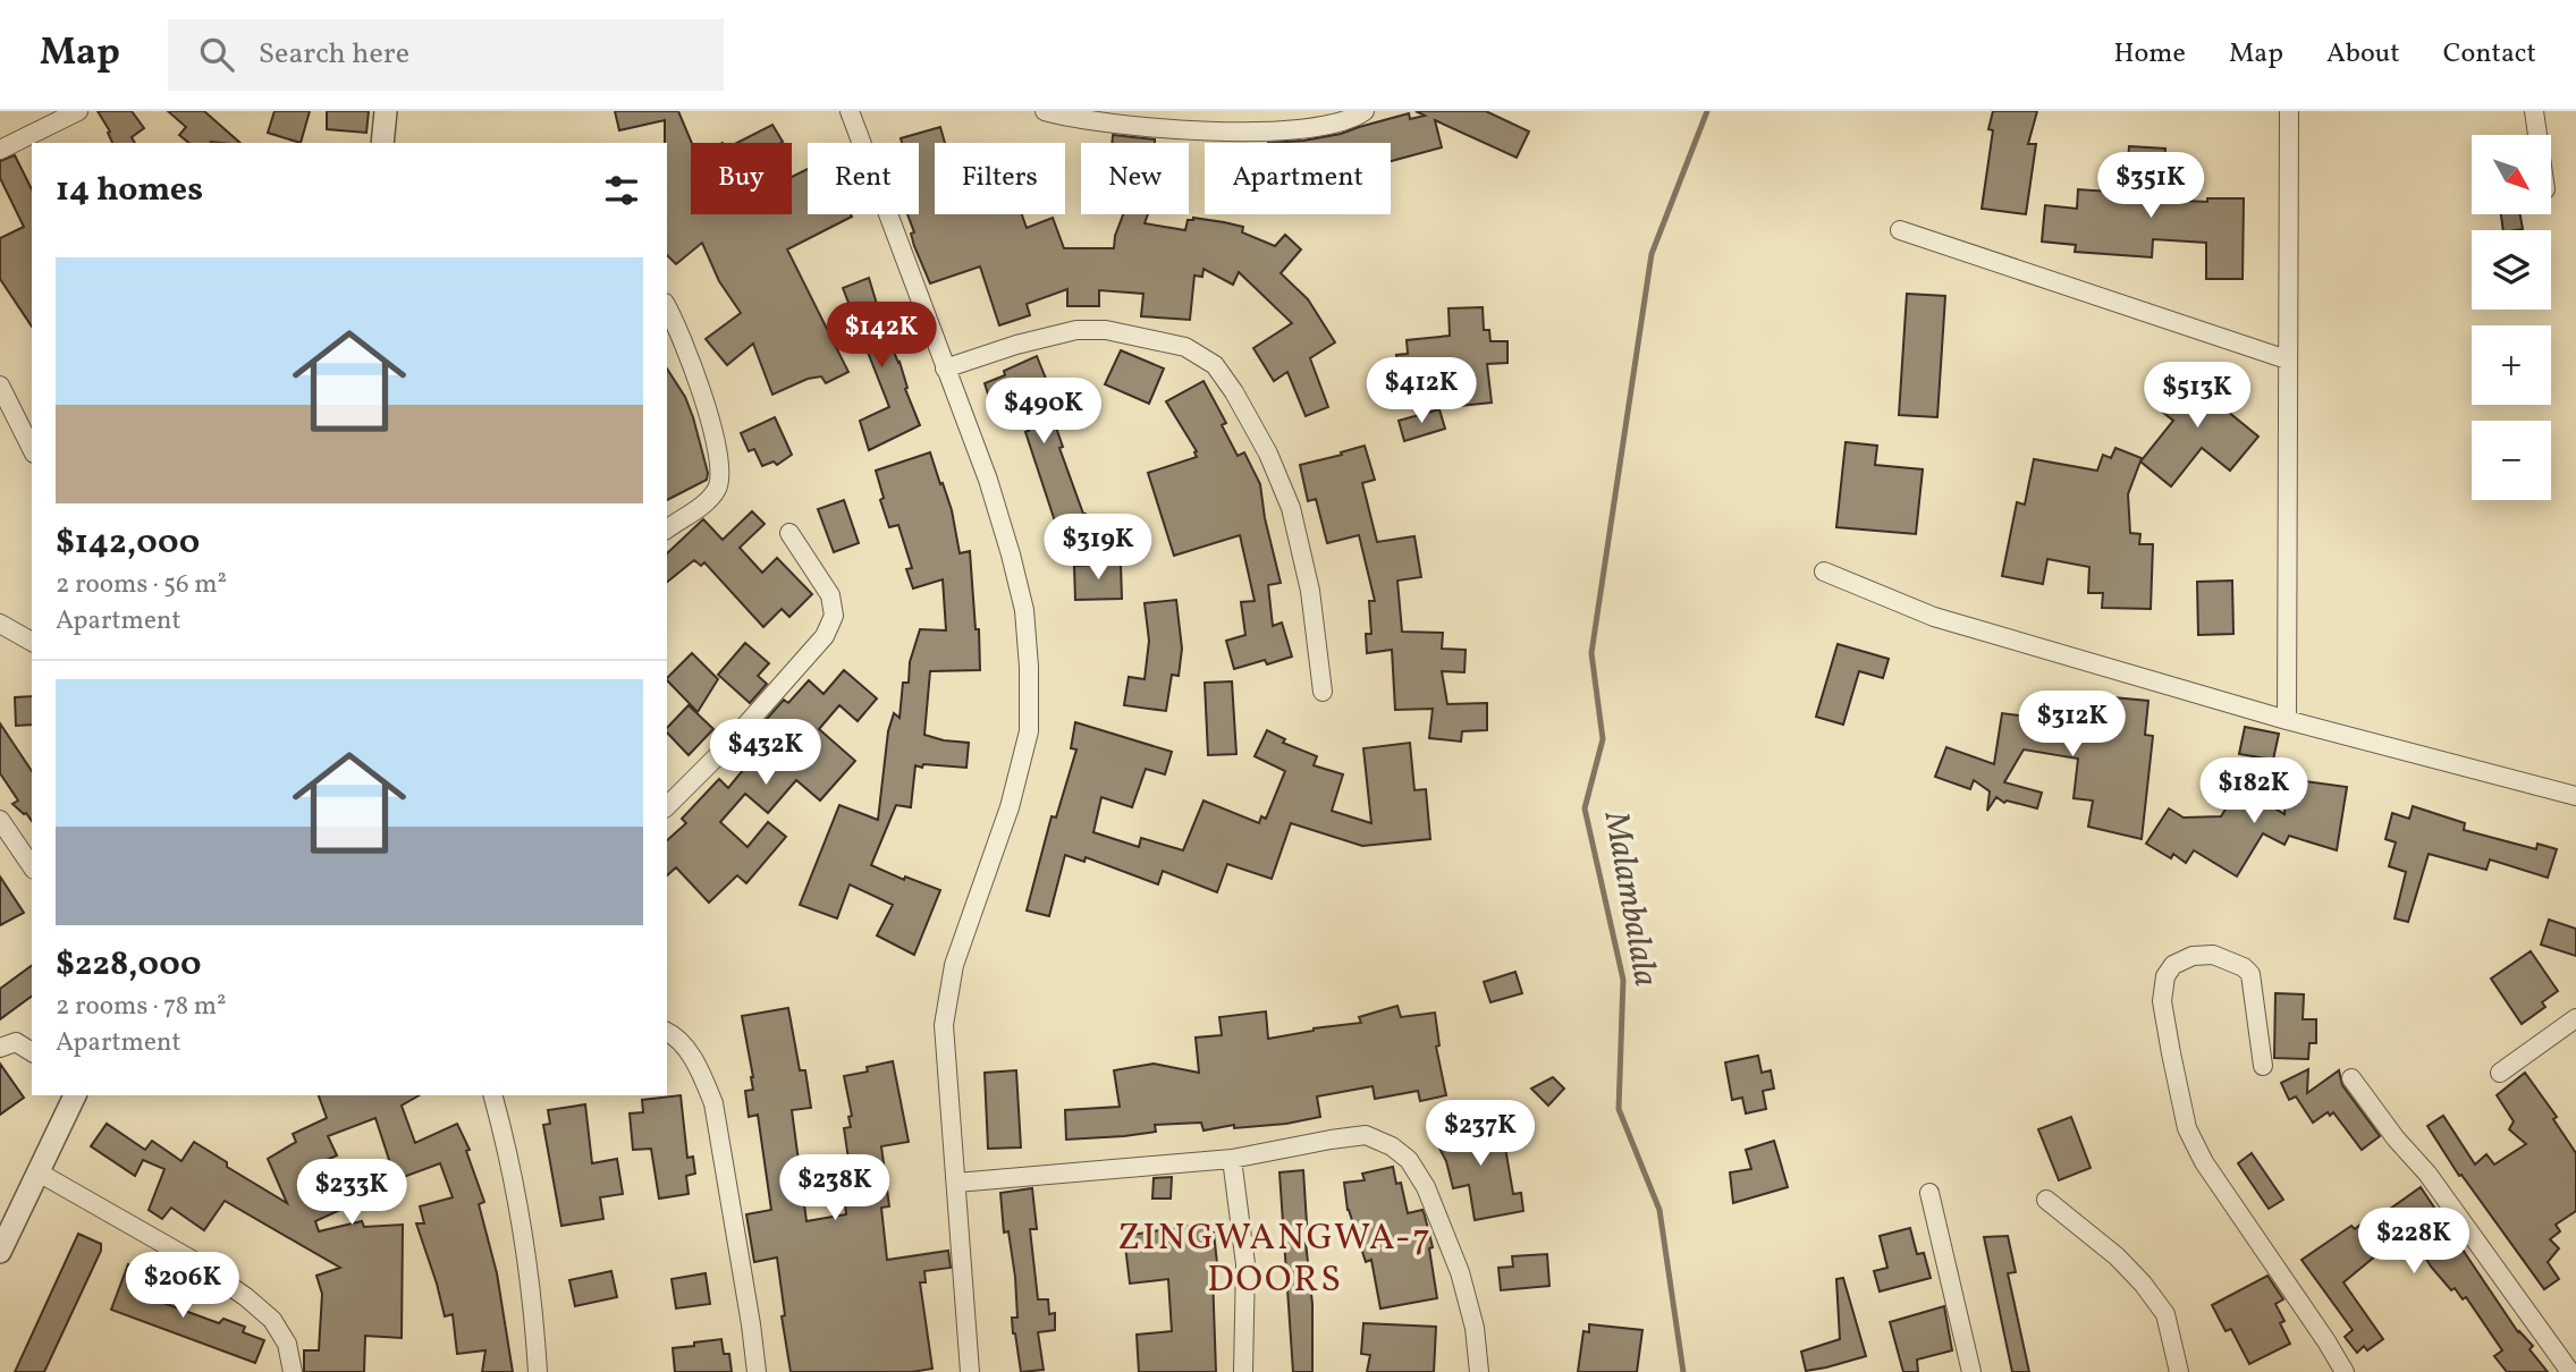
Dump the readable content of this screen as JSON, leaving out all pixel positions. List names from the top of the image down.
{
  "districts": ["ZINGWANGWA-7 DOORS"],
  "water": ["Malambalala"],
  "north": "bottom right",
  "page": {
    "header": "Map",
    "search": "Search here",
    "nav": [
      "Home",
      "Map",
      "About",
      "Contact"
    ],
    "map_buttons": ["+", "−"],
    "chip": [
      "Buy",
      "Rent",
      "Filters",
      "New",
      "Apartment"
    ],
    "heading": "14 homes",
    "price": [
      "$351K",
      "$142K",
      "$412K",
      "$513K",
      "$490K",
      "$319K",
      "$312K",
      "$432K",
      "$182K",
      "$237K",
      "$238K",
      "$233K",
      "$228K",
      "$206K"
    ],
    "list": [
      {
        "name": "$142,000",
        "note": "2 rooms · 56 m² · Apartment"
      },
      {
        "name": "$228,000",
        "note": "2 rooms · 78 m² · Apartment"
      }
    ]
  }
}
